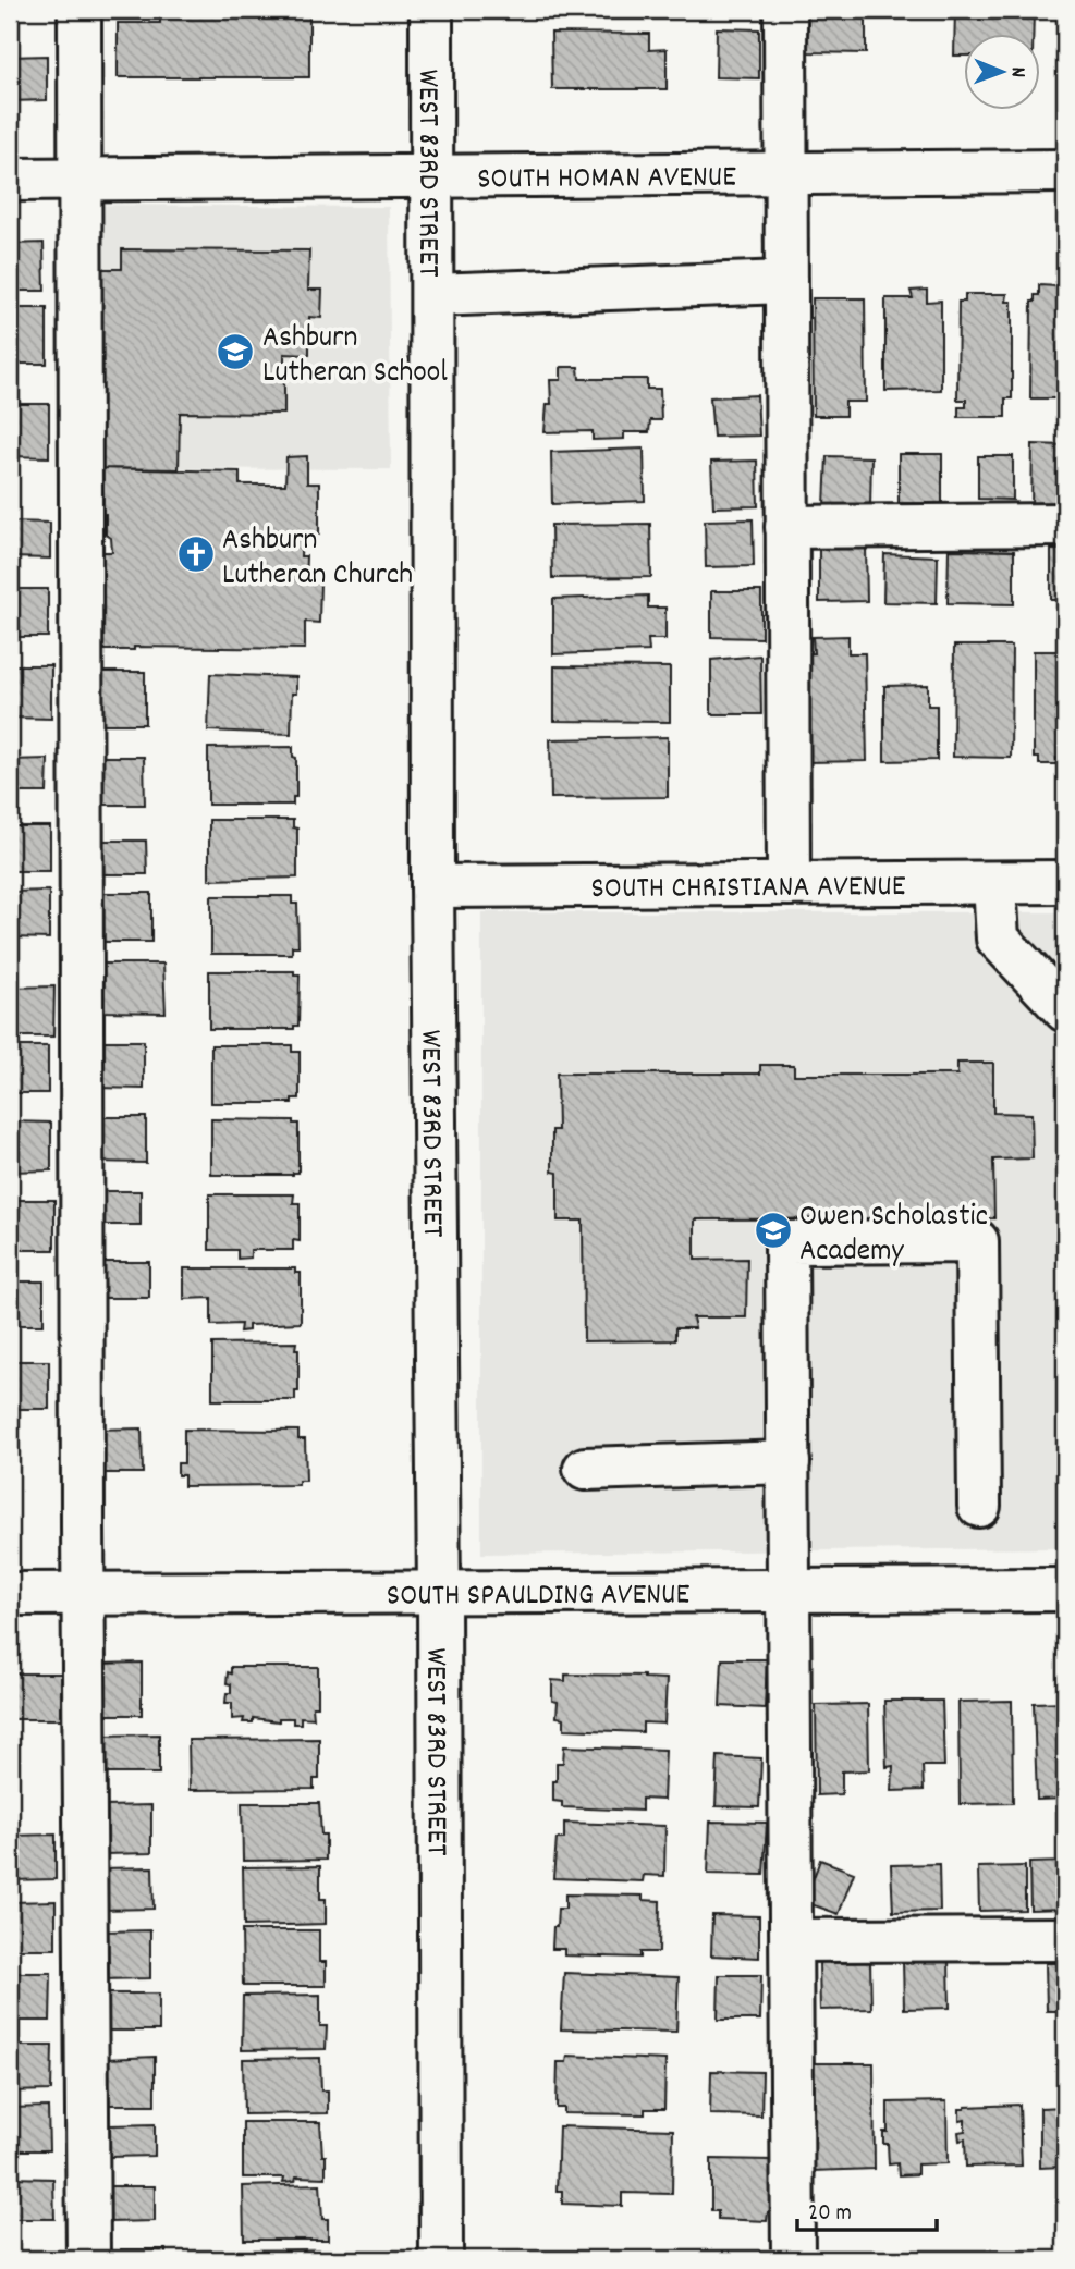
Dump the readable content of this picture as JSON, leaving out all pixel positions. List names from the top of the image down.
{
  "streets": {
    "street": [
      "WEST 83RD STREET",
      "SOUTH HOMAN AVENUE",
      "SOUTH CHRISTIANA AVENUE",
      "SOUTH SPAULDING AVENUE"
    ]
  },
  "crossings": [
    ["WEST 83RD STREET", "SOUTH HOMAN AVENUE"],
    ["WEST 83RD STREET", "SOUTH CHRISTIANA AVENUE"],
    ["WEST 83RD STREET", "SOUTH SPAULDING AVENUE"]
  ],
  "places": {
    "school or university": ["Ashburn Lutheran School", "Owen Scholastic Academy"],
    "church": ["Ashburn Lutheran Church"]
  },
  "scale_bar": "20 m",
  "north": "right"
}
